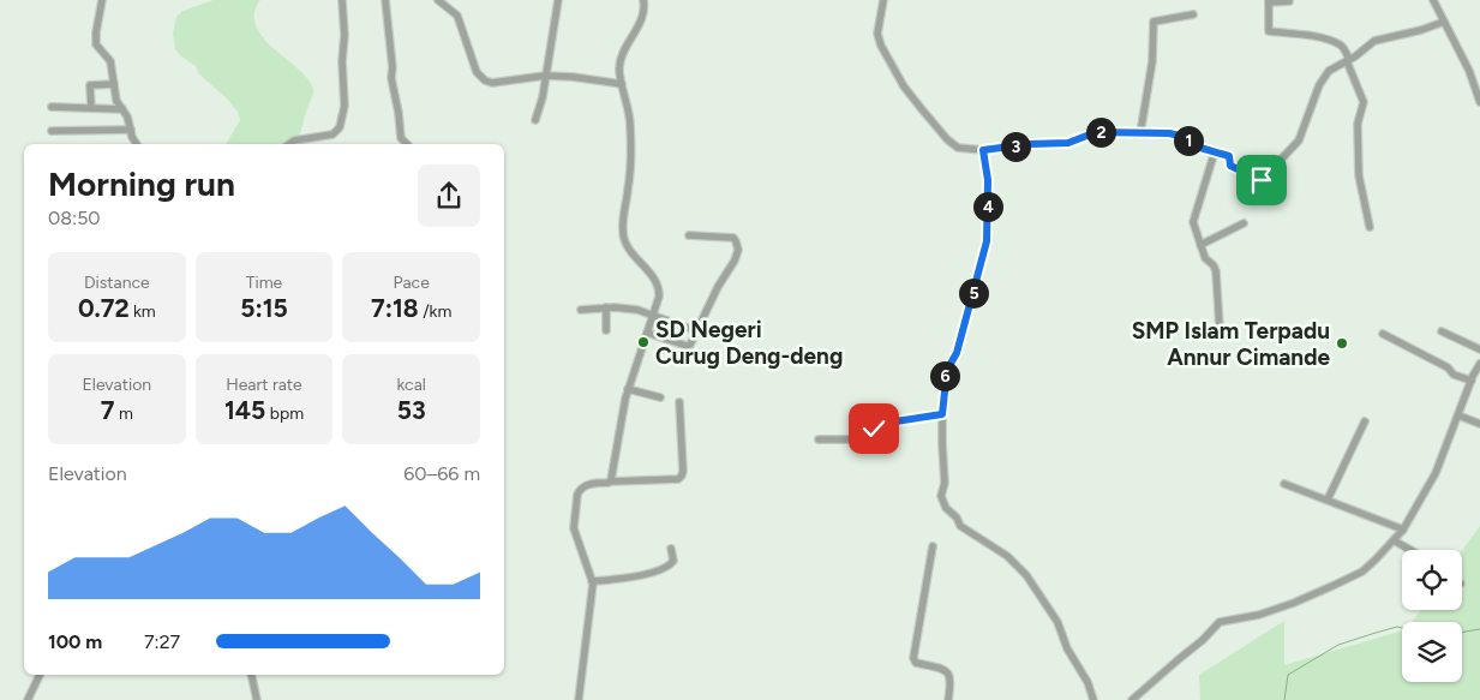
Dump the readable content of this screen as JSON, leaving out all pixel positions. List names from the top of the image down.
{
  "places": ["SD Negeri Curug Deng-deng", "SMP Islam Terpadu Annur Cimande"],
  "page": {
    "pins": [
      "2",
      "1",
      "3",
      "4",
      "5",
      "6"
    ],
    "heading": ["Morning run", "08:50"],
    "stats": [
      ["Distance", "0.72 km"],
      ["Time", "5:15"],
      ["Pace", "7:18 /km"],
      ["Elevation", "7 m"],
      ["Heart rate", "145 bpm"],
      ["kcal", "53"]
    ],
    "chart": ["Elevation", "60–66 m"],
    "list": [
      {
        "name": "100 m",
        "note": "7:27"
      }
    ]
  }
}
